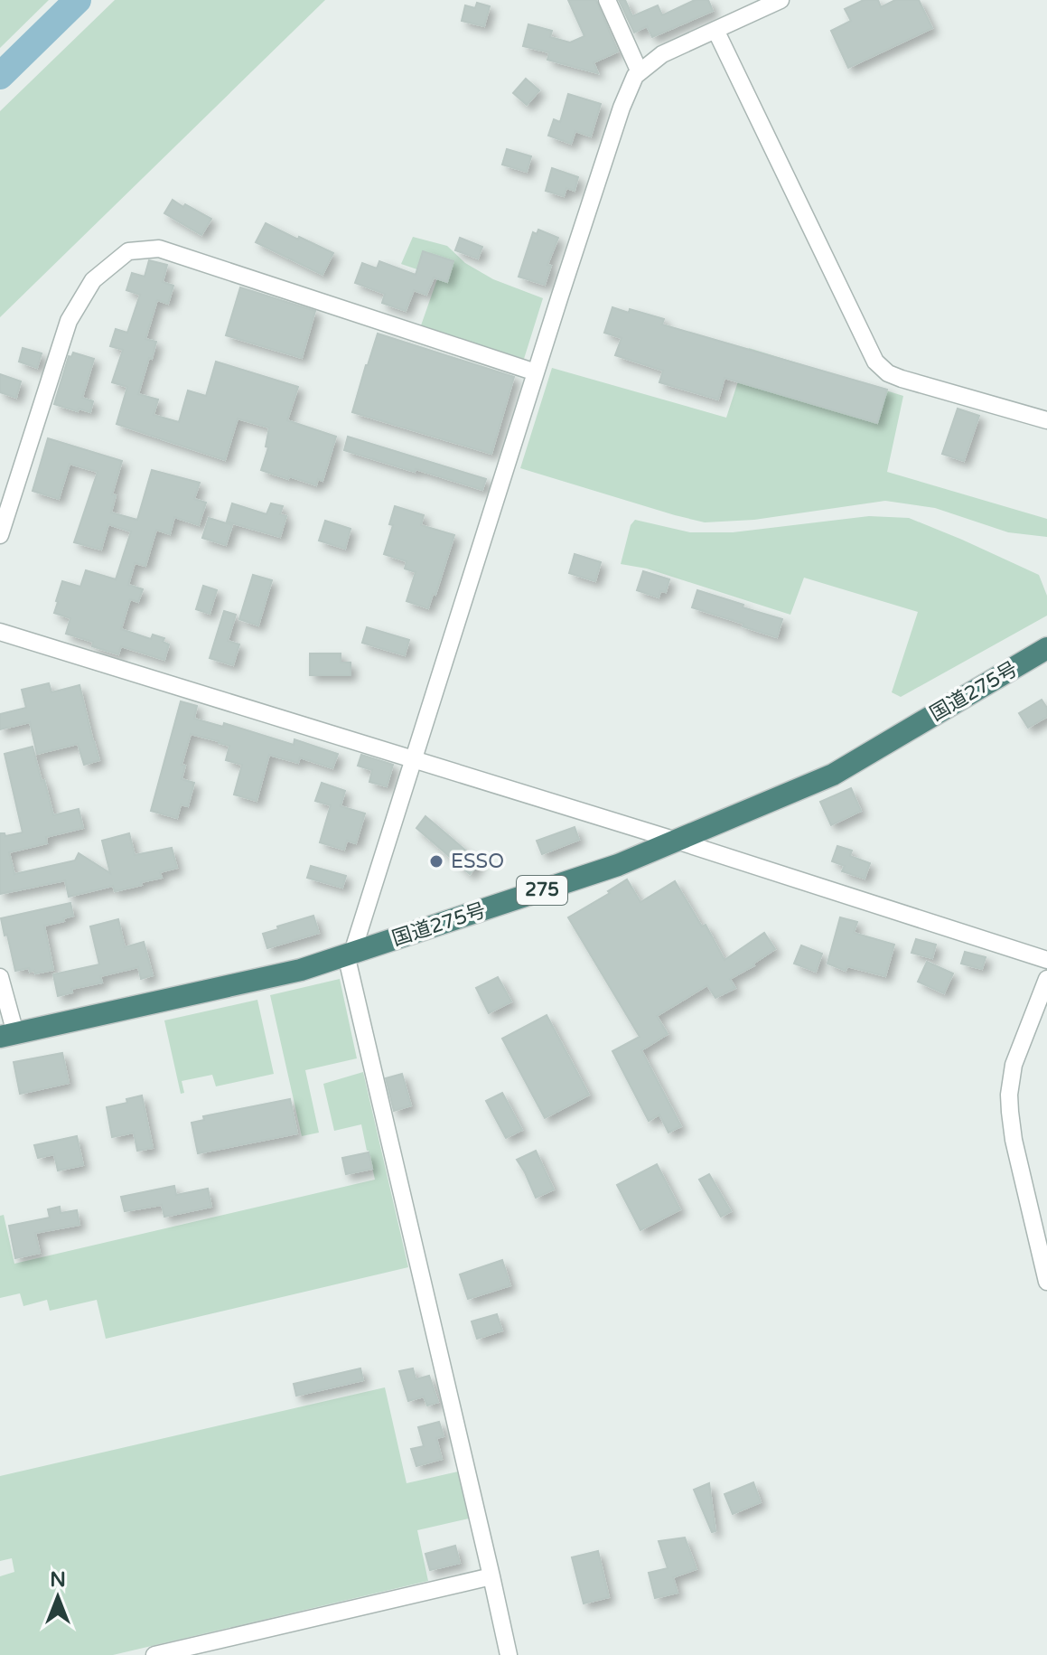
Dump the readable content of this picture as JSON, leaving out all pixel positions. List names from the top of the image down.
{
  "streets": {
    "highway": ["国道275号", "275"]
  },
  "places": ["ESSO"],
  "north": "top"
}
